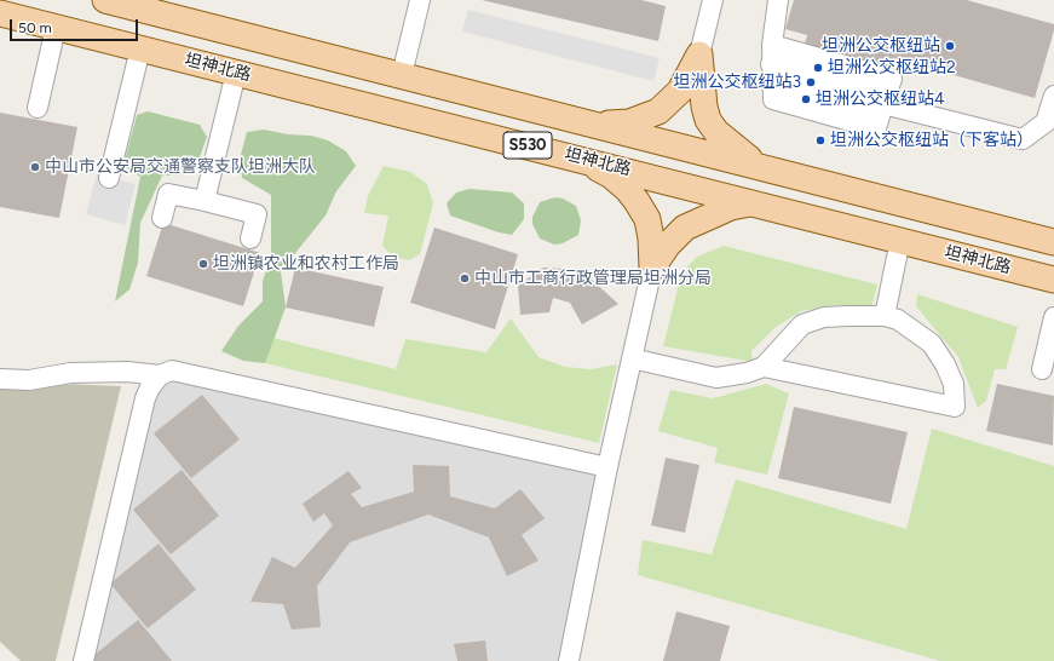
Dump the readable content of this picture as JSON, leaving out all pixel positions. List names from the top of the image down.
{
  "streets": {
    "main road": ["坦神北路", "S530"]
  },
  "places": [
    "坦洲公交枢纽站",
    "坦洲公交枢纽站2",
    "坦洲公交枢纽站3",
    "坦洲公交枢纽站4",
    "坦洲公交枢纽站（下客站）",
    "中山市公安局交通警察支队坦洲大队",
    "坦洲镇农业和农村工作局",
    "中山市工商行政管理局坦洲分局"
  ],
  "scale_bar": "50 m"
}
